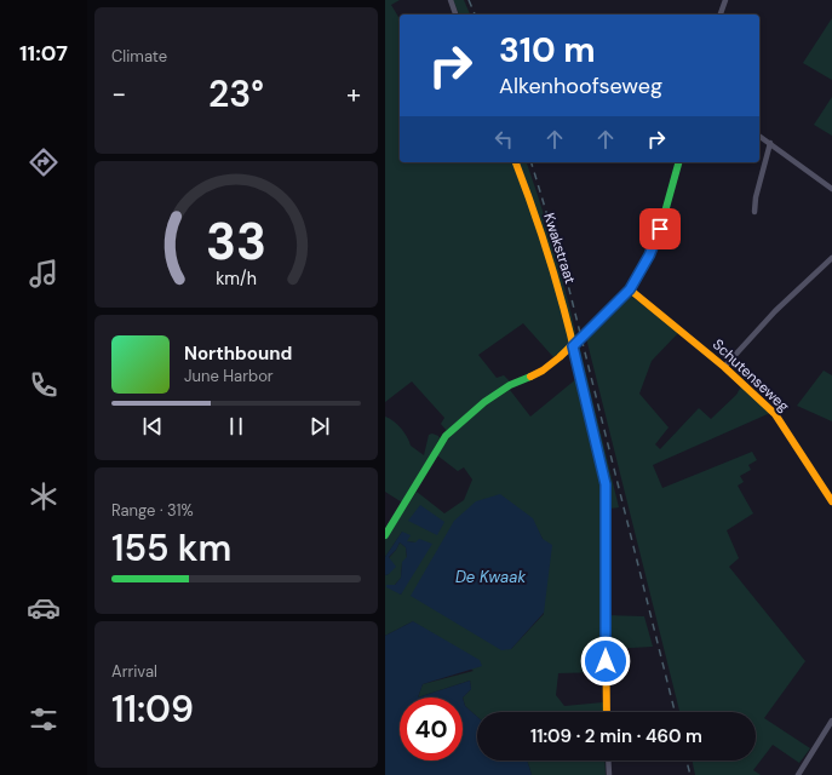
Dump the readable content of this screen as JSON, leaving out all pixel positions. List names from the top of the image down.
{
  "streets": {
    "street": ["Kwakstraat", "Schutenseweg"]
  },
  "water": ["De Kwaak"],
  "page": {
    "tabs": "11:07",
    "tile": [
      "Climate",
      ["Range · 31%", "155 km"],
      ["Arrival", "11:09"]
    ],
    "turn": ["310 m", "Alkenhoofseweg"],
    "heat": ["−", "23°", "+"],
    "song": ["Northbound", "June Harbor"],
    "limit": "40",
    "trip": "11:09 · 2 min · 460 m",
    "gauge": ["33", "km/h"]
  }
}
